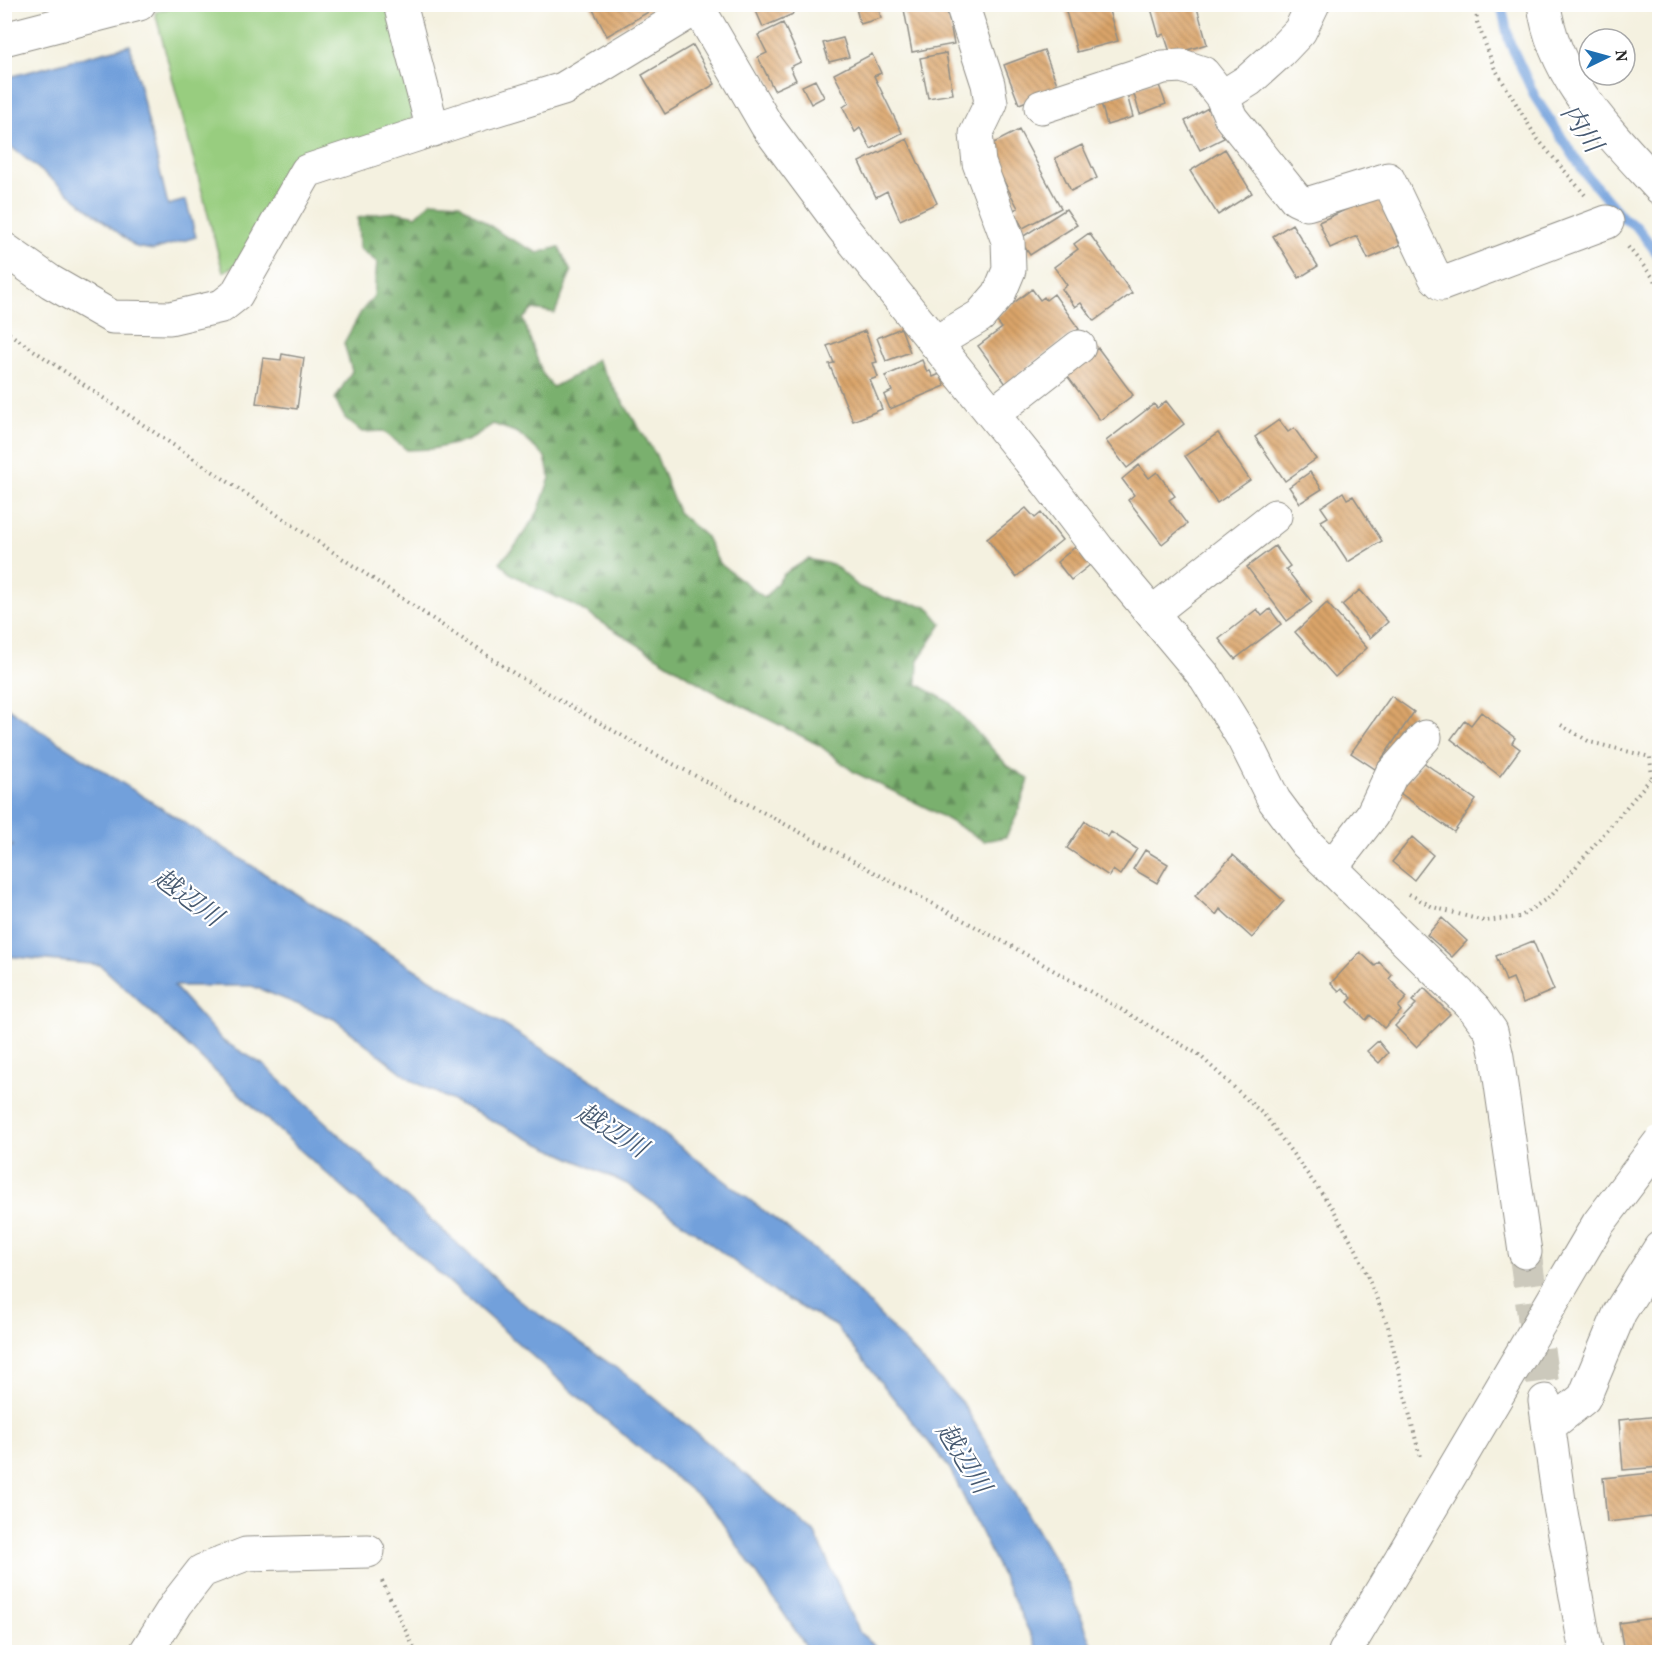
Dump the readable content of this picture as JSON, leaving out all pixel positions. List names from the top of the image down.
{
  "water": ["内川", "越辺川"],
  "north": "right"
}
